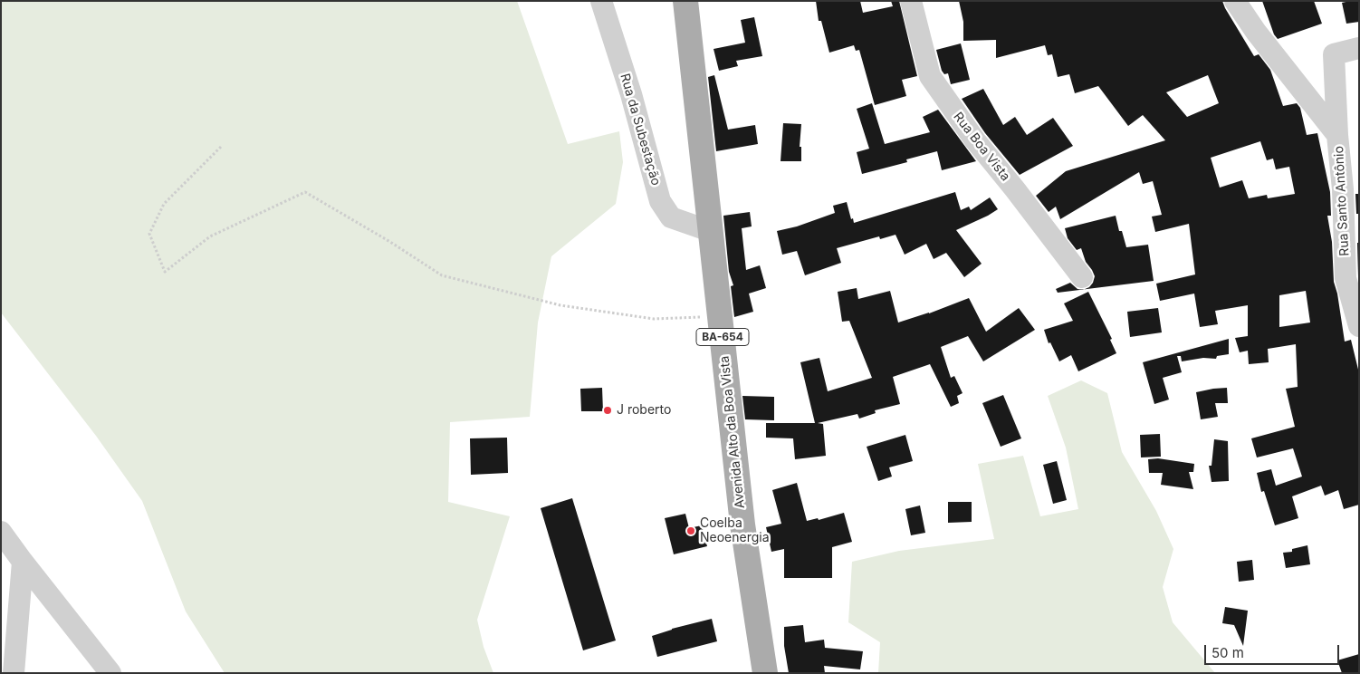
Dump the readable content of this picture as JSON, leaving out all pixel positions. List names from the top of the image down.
{
  "streets": {
    "main road": ["BA-654", "Avenida Alto da Boa Vista"],
    "street": ["Rua da Subestação", "Rua Boa Vista", "Rua Santo Antônio"]
  },
  "crossings": [
    ["Rua da Subestação", "Avenida Alto da Boa Vista"]
  ],
  "places": ["J roberto", "Coelba Neoenergia"],
  "scale_bar": "50 m"
}
